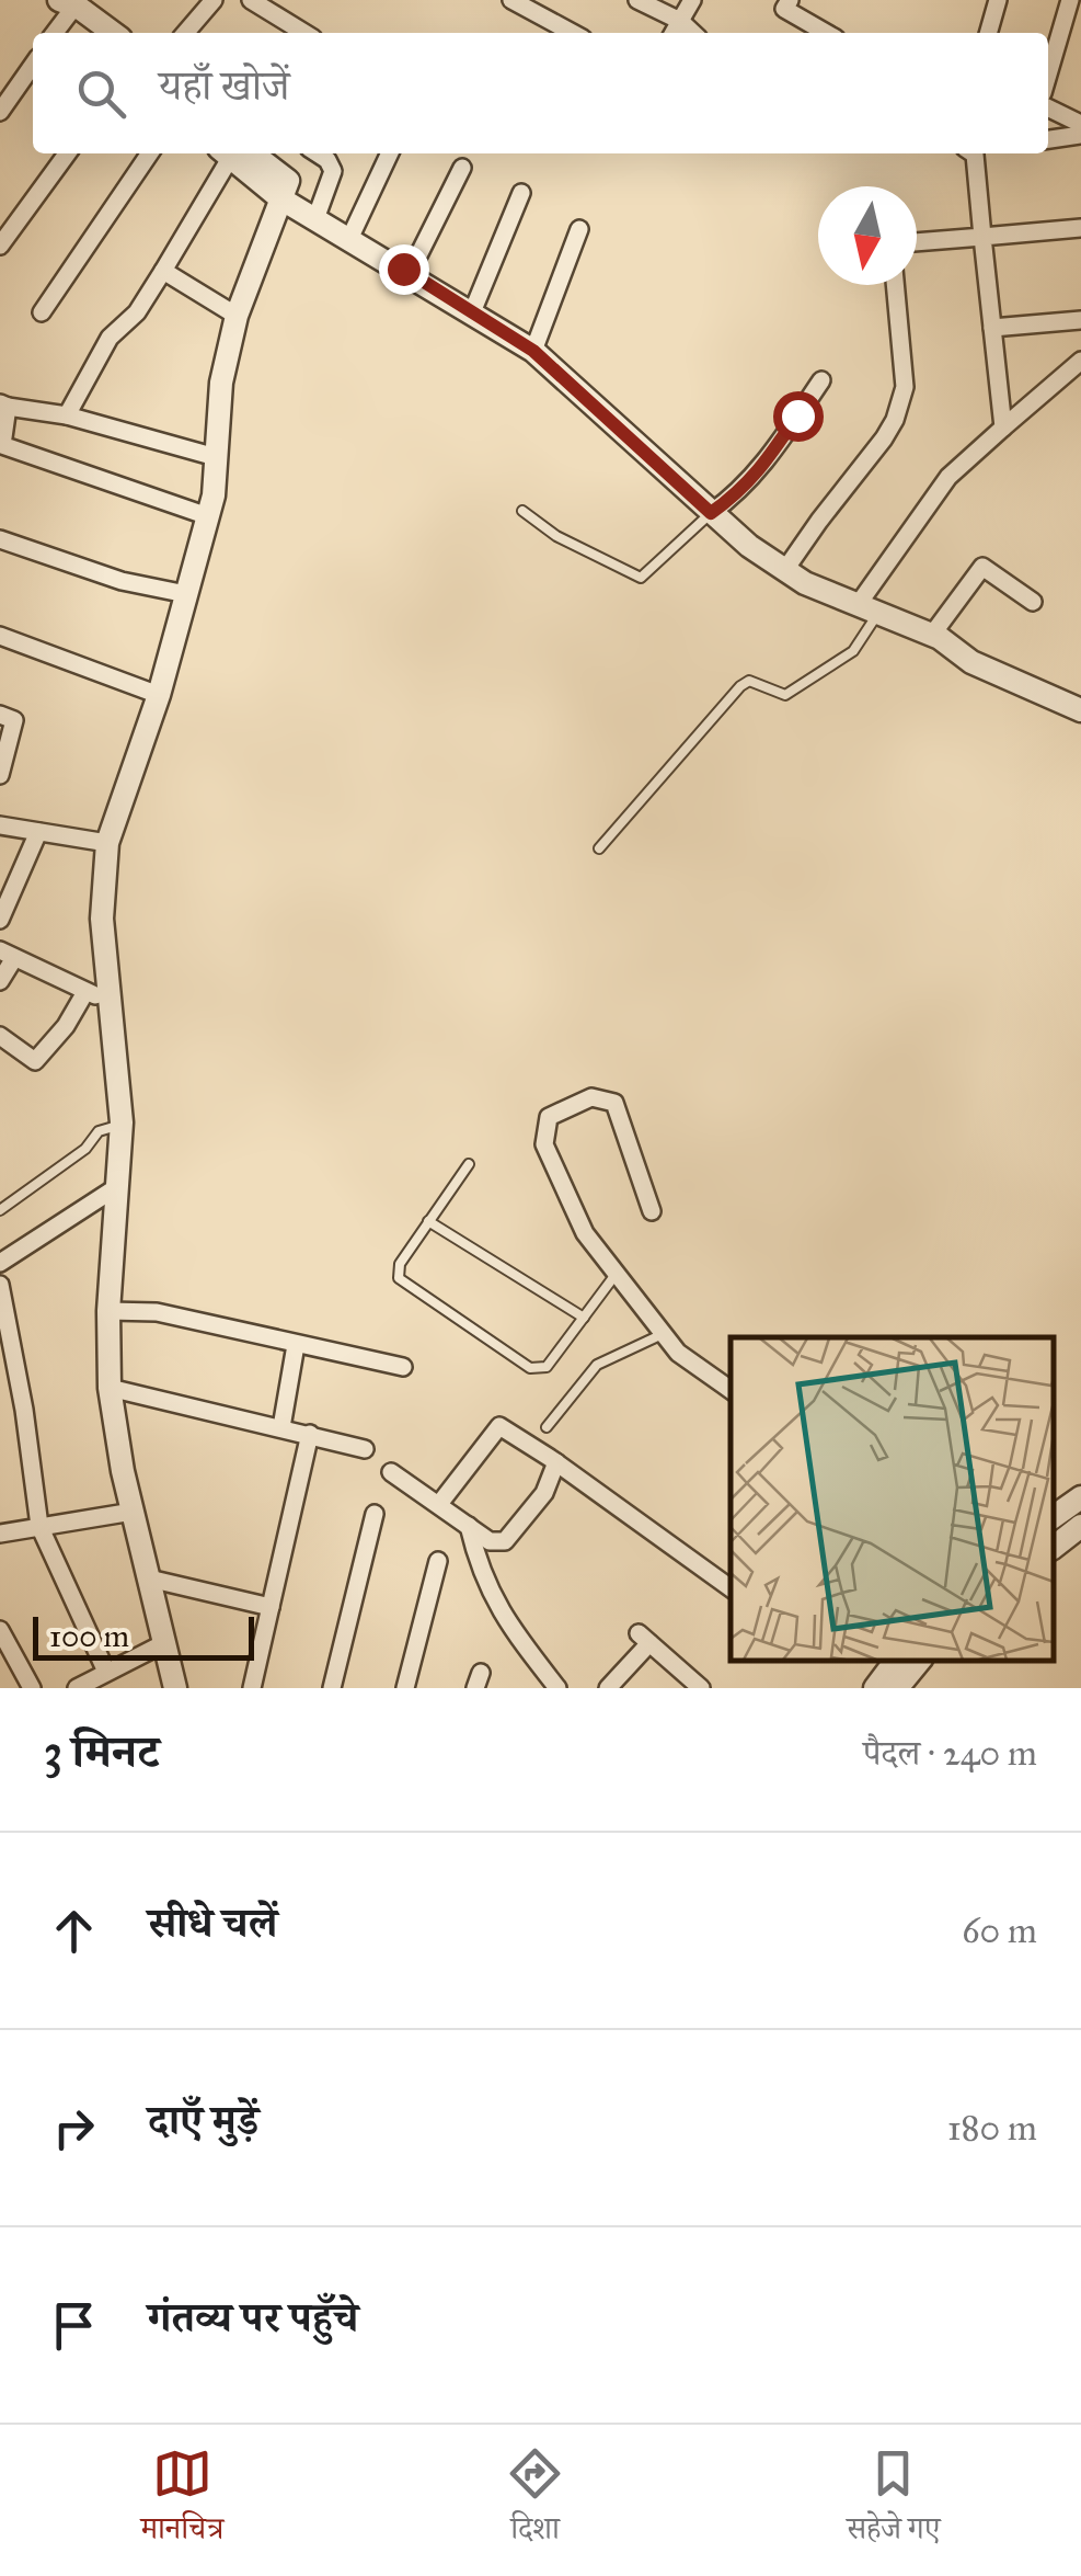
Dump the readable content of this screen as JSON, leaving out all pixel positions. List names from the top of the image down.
{
  "scale_bar": "100 m",
  "north": "bottom",
  "page": {
    "search": "यहाँ खोजें",
    "scale": "100 m",
    "heading": ["3 मिनट", "पैदल · 240 m"],
    "list": [
      ["सीधे चलें", "60 m"],
      ["दाएँ मुड़ें", "180 m"],
      "गंतव्य पर पहुँचे"
    ],
    "nav": ["मानचित्र", "दिशा", "सहेजे गए"]
  }
}
